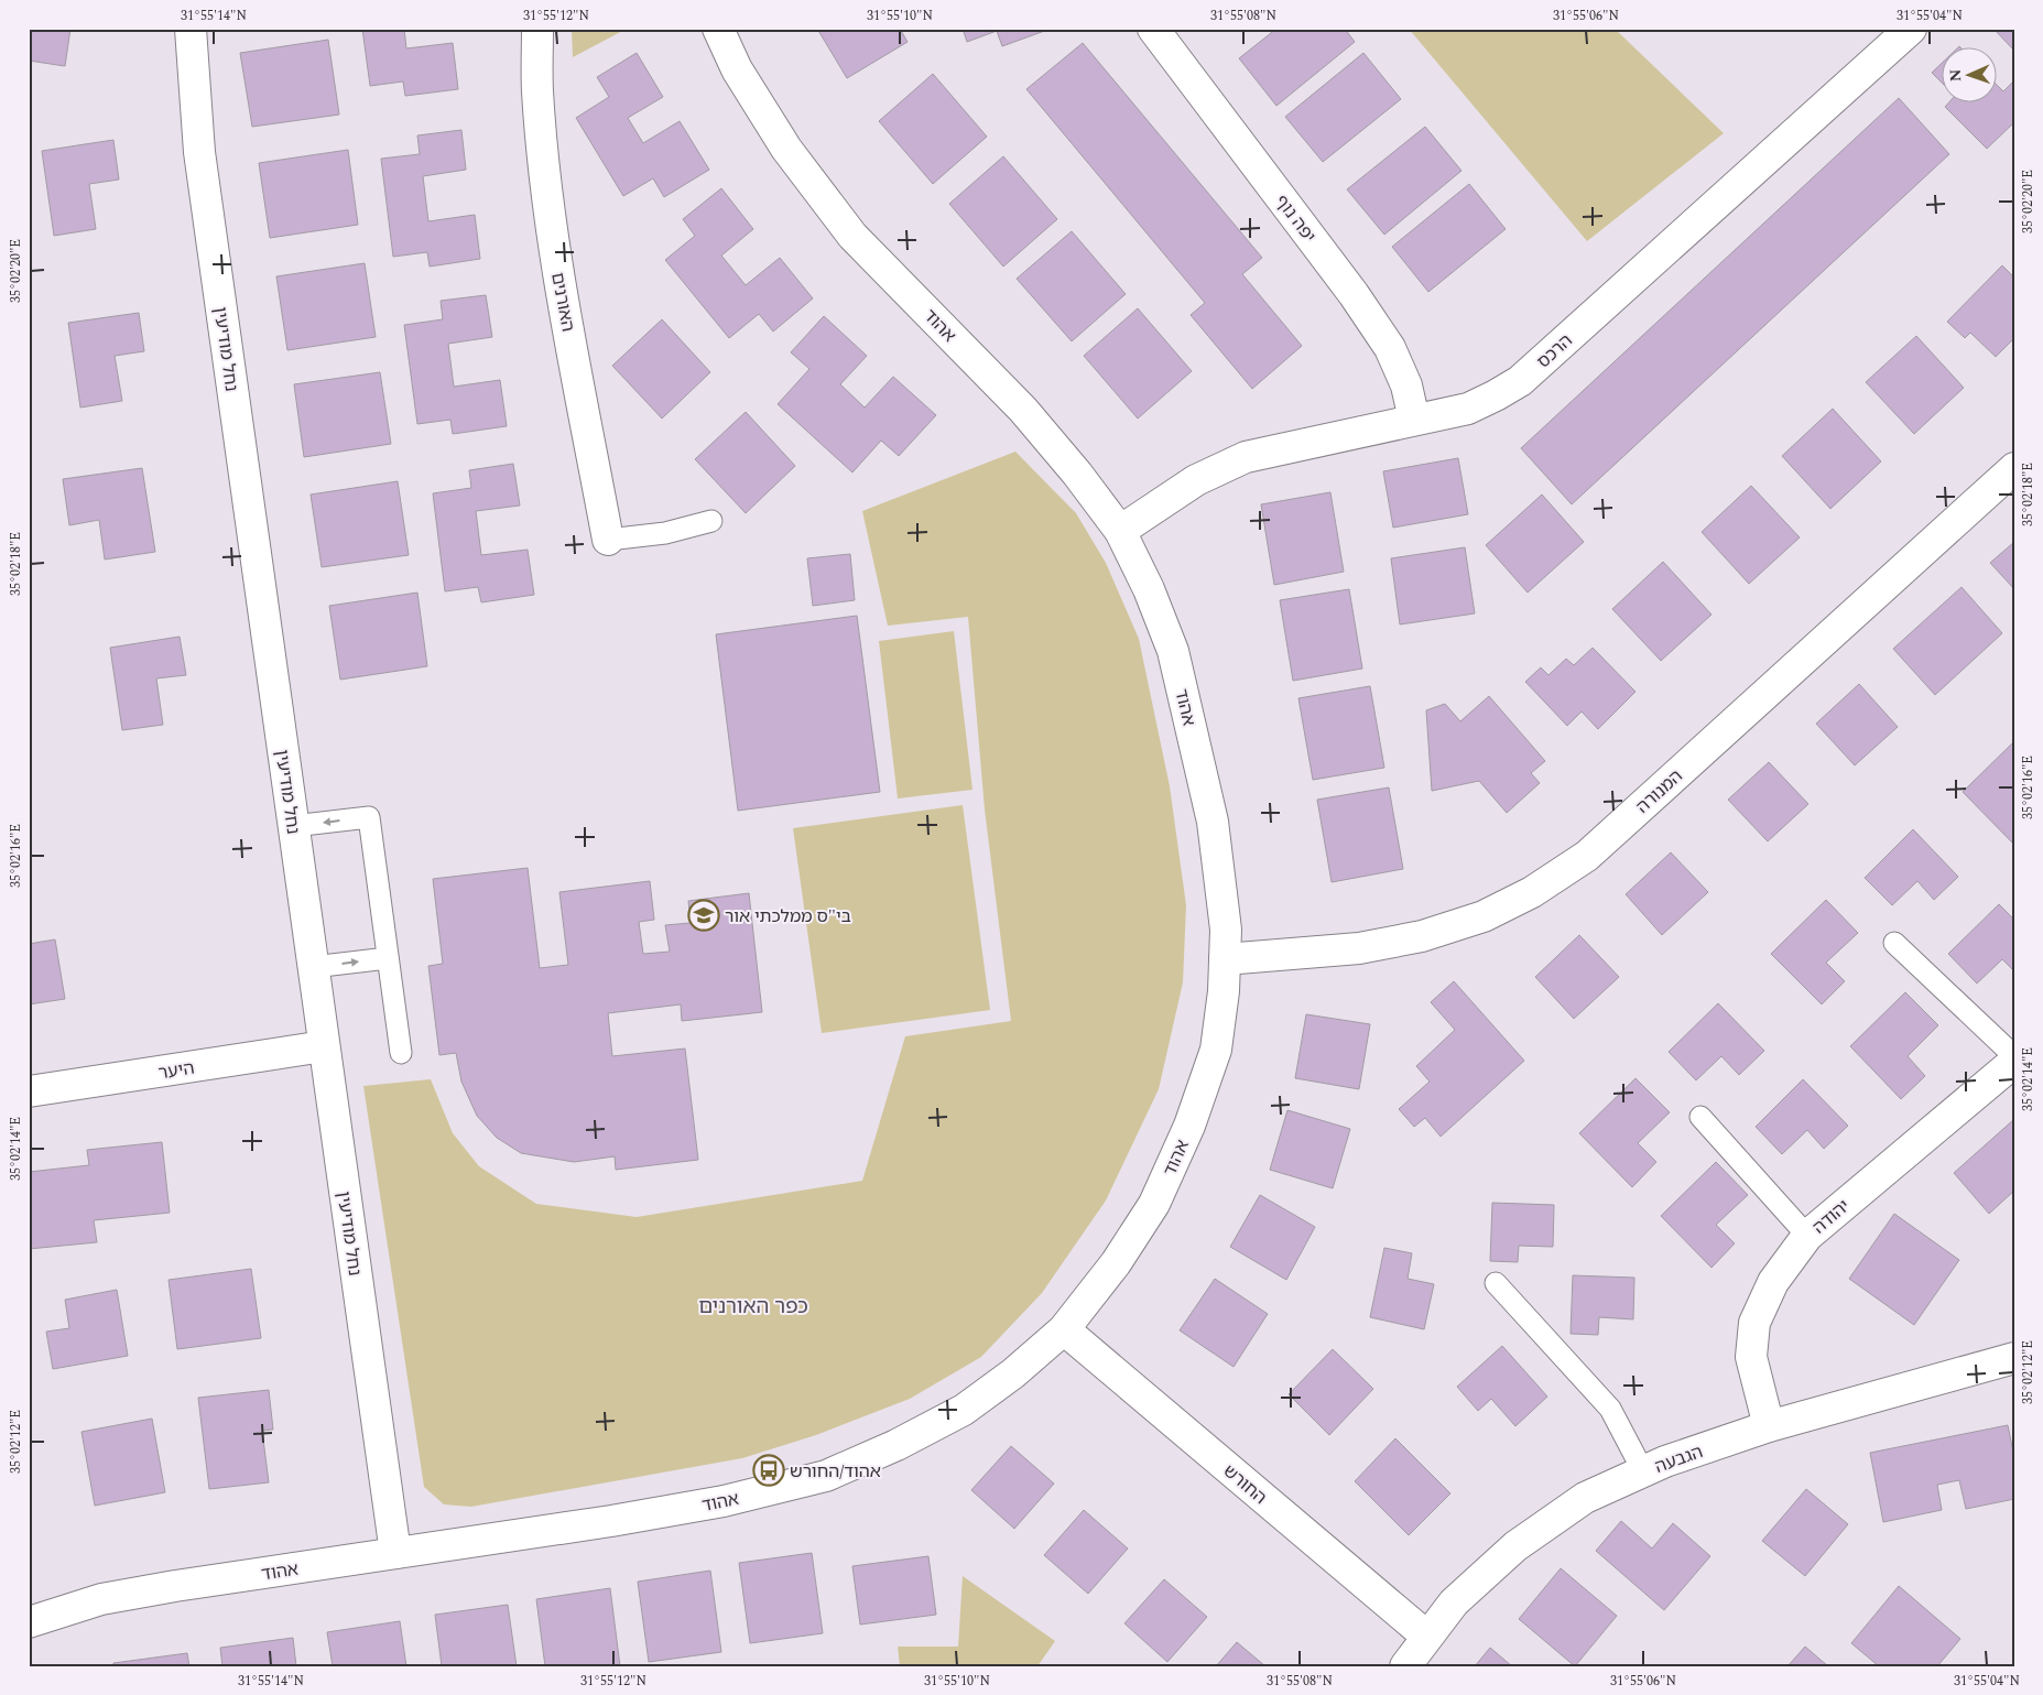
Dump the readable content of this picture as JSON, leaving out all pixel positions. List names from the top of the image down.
{
  "streets": {
    "street": [
      "יפה נוף",
      "האורנים",
      "אהוד",
      "נחל מודיעין",
      "הרכס",
      "המנורה",
      "היער",
      "יהודה",
      "הגבעה",
      "החורש"
    ]
  },
  "crossings": [
    ["יפה נוף", "הרכס"],
    ["אהוד", "נחל מודיעין"],
    ["אהוד", "הרכס"],
    ["אהוד", "המנורה"],
    ["אהוד", "החורש"],
    ["נחל מודיעין", "היער"],
    ["יהודה", "הגבעה"],
    ["הגבעה", "החורש"]
  ],
  "districts": ["כפר האורנים"],
  "places": {
    "school or university": ["בי\"ס ממלכתי אור"],
    "bus stop": ["אהוד/החורש"]
  },
  "north": "left",
  "coordinates": [
    "31°55'14\"N",
    "31°55'12\"N",
    "31°55'10\"N",
    "31°55'08\"N",
    "31°55'06\"N",
    "31°55'04\"N",
    "35°02'20\"E",
    "35°02'18\"E",
    "35°02'16\"E",
    "35°02'14\"E",
    "35°02'12\"E"
  ]
}
